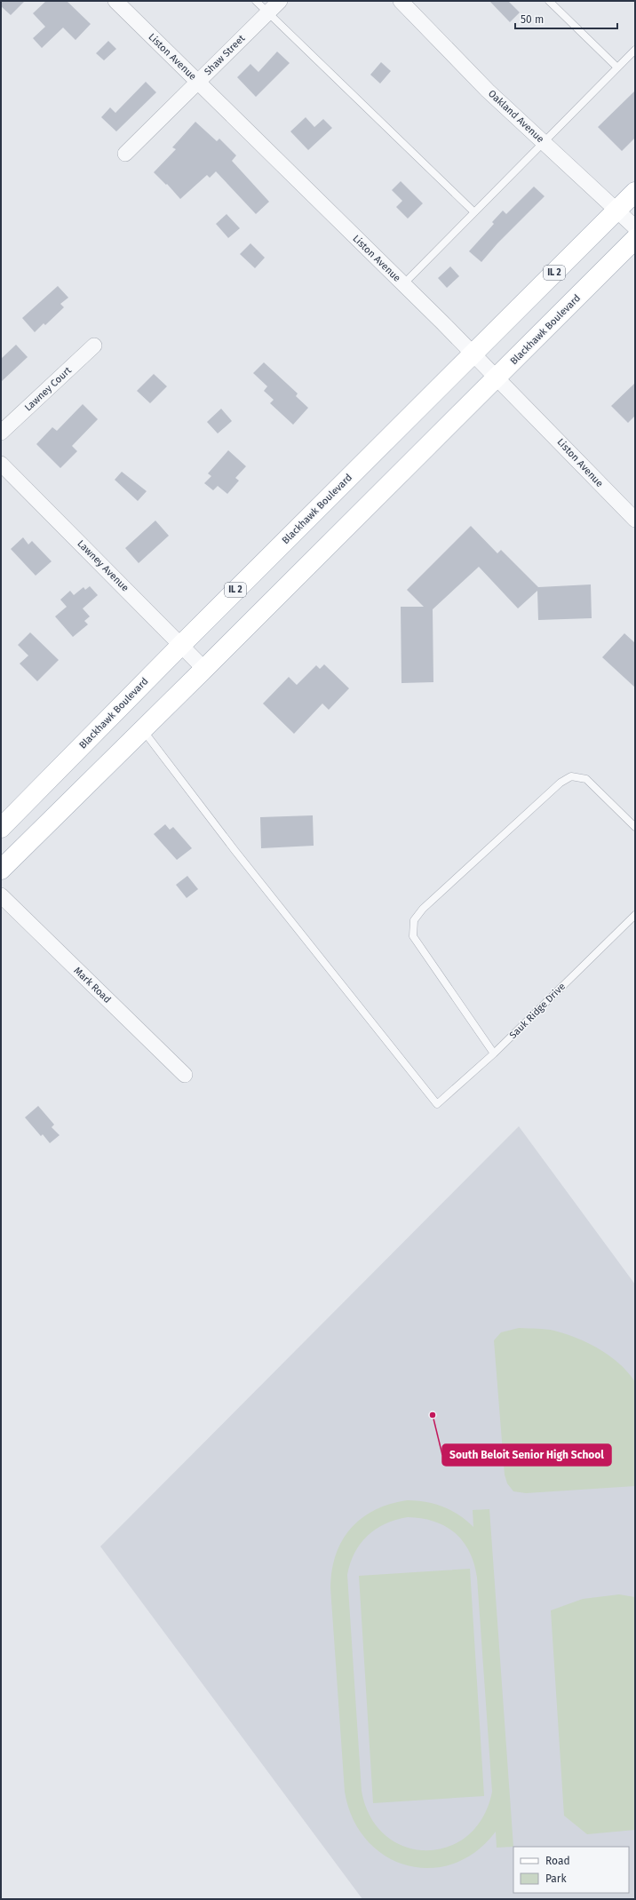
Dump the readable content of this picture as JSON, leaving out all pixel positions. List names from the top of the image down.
{
  "streets": {
    "main road": ["IL 2", "Blackhawk Boulevard"],
    "street": [
      "Shaw Street",
      "Liston Avenue",
      "Oakland Avenue",
      "Lawney Court",
      "Lawney Avenue",
      "Mark Road"
    ],
    "lane": ["Sauk Ridge Drive"]
  },
  "crossings": [
    ["Shaw Street", "Liston Avenue"],
    ["Liston Avenue", "Blackhawk Boulevard"],
    ["Oakland Avenue", "Blackhawk Boulevard"],
    ["Blackhawk Boulevard", "Lawney Avenue"],
    ["Blackhawk Boulevard", "Sauk Ridge Drive"]
  ],
  "places": ["South Beloit Senior High School"],
  "legend": ["Road", "Park"],
  "scale_bar": "50 m"
}
